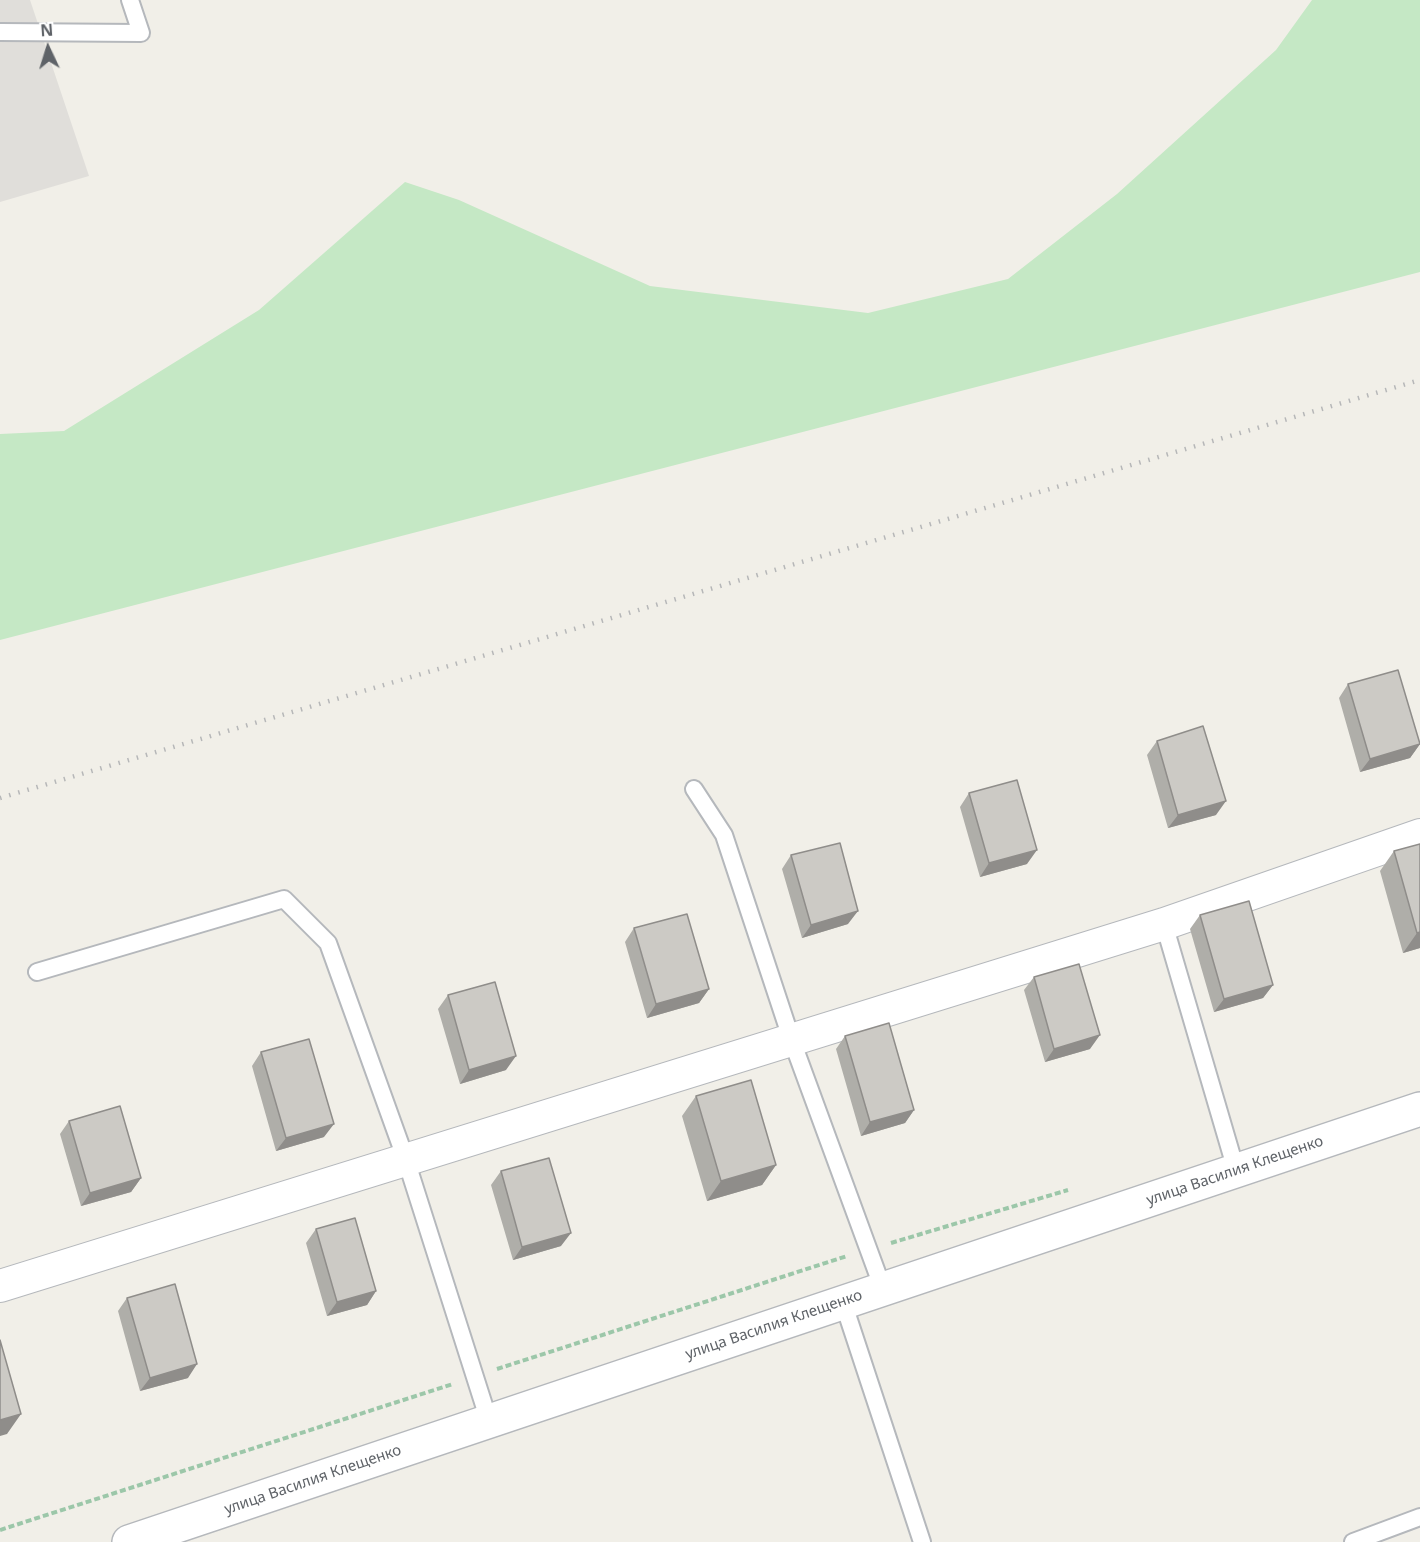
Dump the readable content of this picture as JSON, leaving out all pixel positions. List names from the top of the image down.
{
  "streets": {
    "street": ["улица Василия Клещенко"]
  },
  "north": "top"
}
